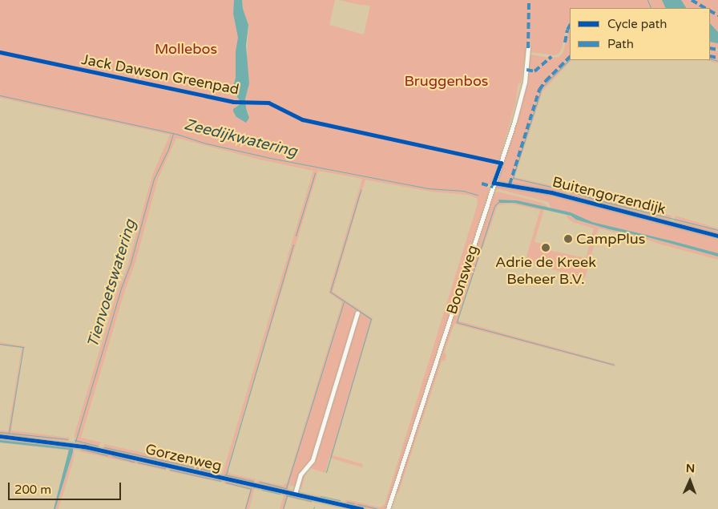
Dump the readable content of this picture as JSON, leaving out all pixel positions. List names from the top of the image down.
{
  "streets": {
    "street": ["Buitengorzendijk", "Boonsweg", "Gorzenweg"],
    "cycle path": ["Jack Dawson Greenpad"]
  },
  "crossings": [
    ["Buitengorzendijk", "Boonsweg"]
  ],
  "water": ["Zeedijkwatering", "Tienvoetswatering"],
  "parks": ["Mollebos", "Bruggenbos"],
  "places": ["CampPlus", "Adrie de Kreek Beheer B.V."],
  "legend": ["Cycle path", "Path"],
  "scale_bar": "200 m",
  "north": "top"
}
